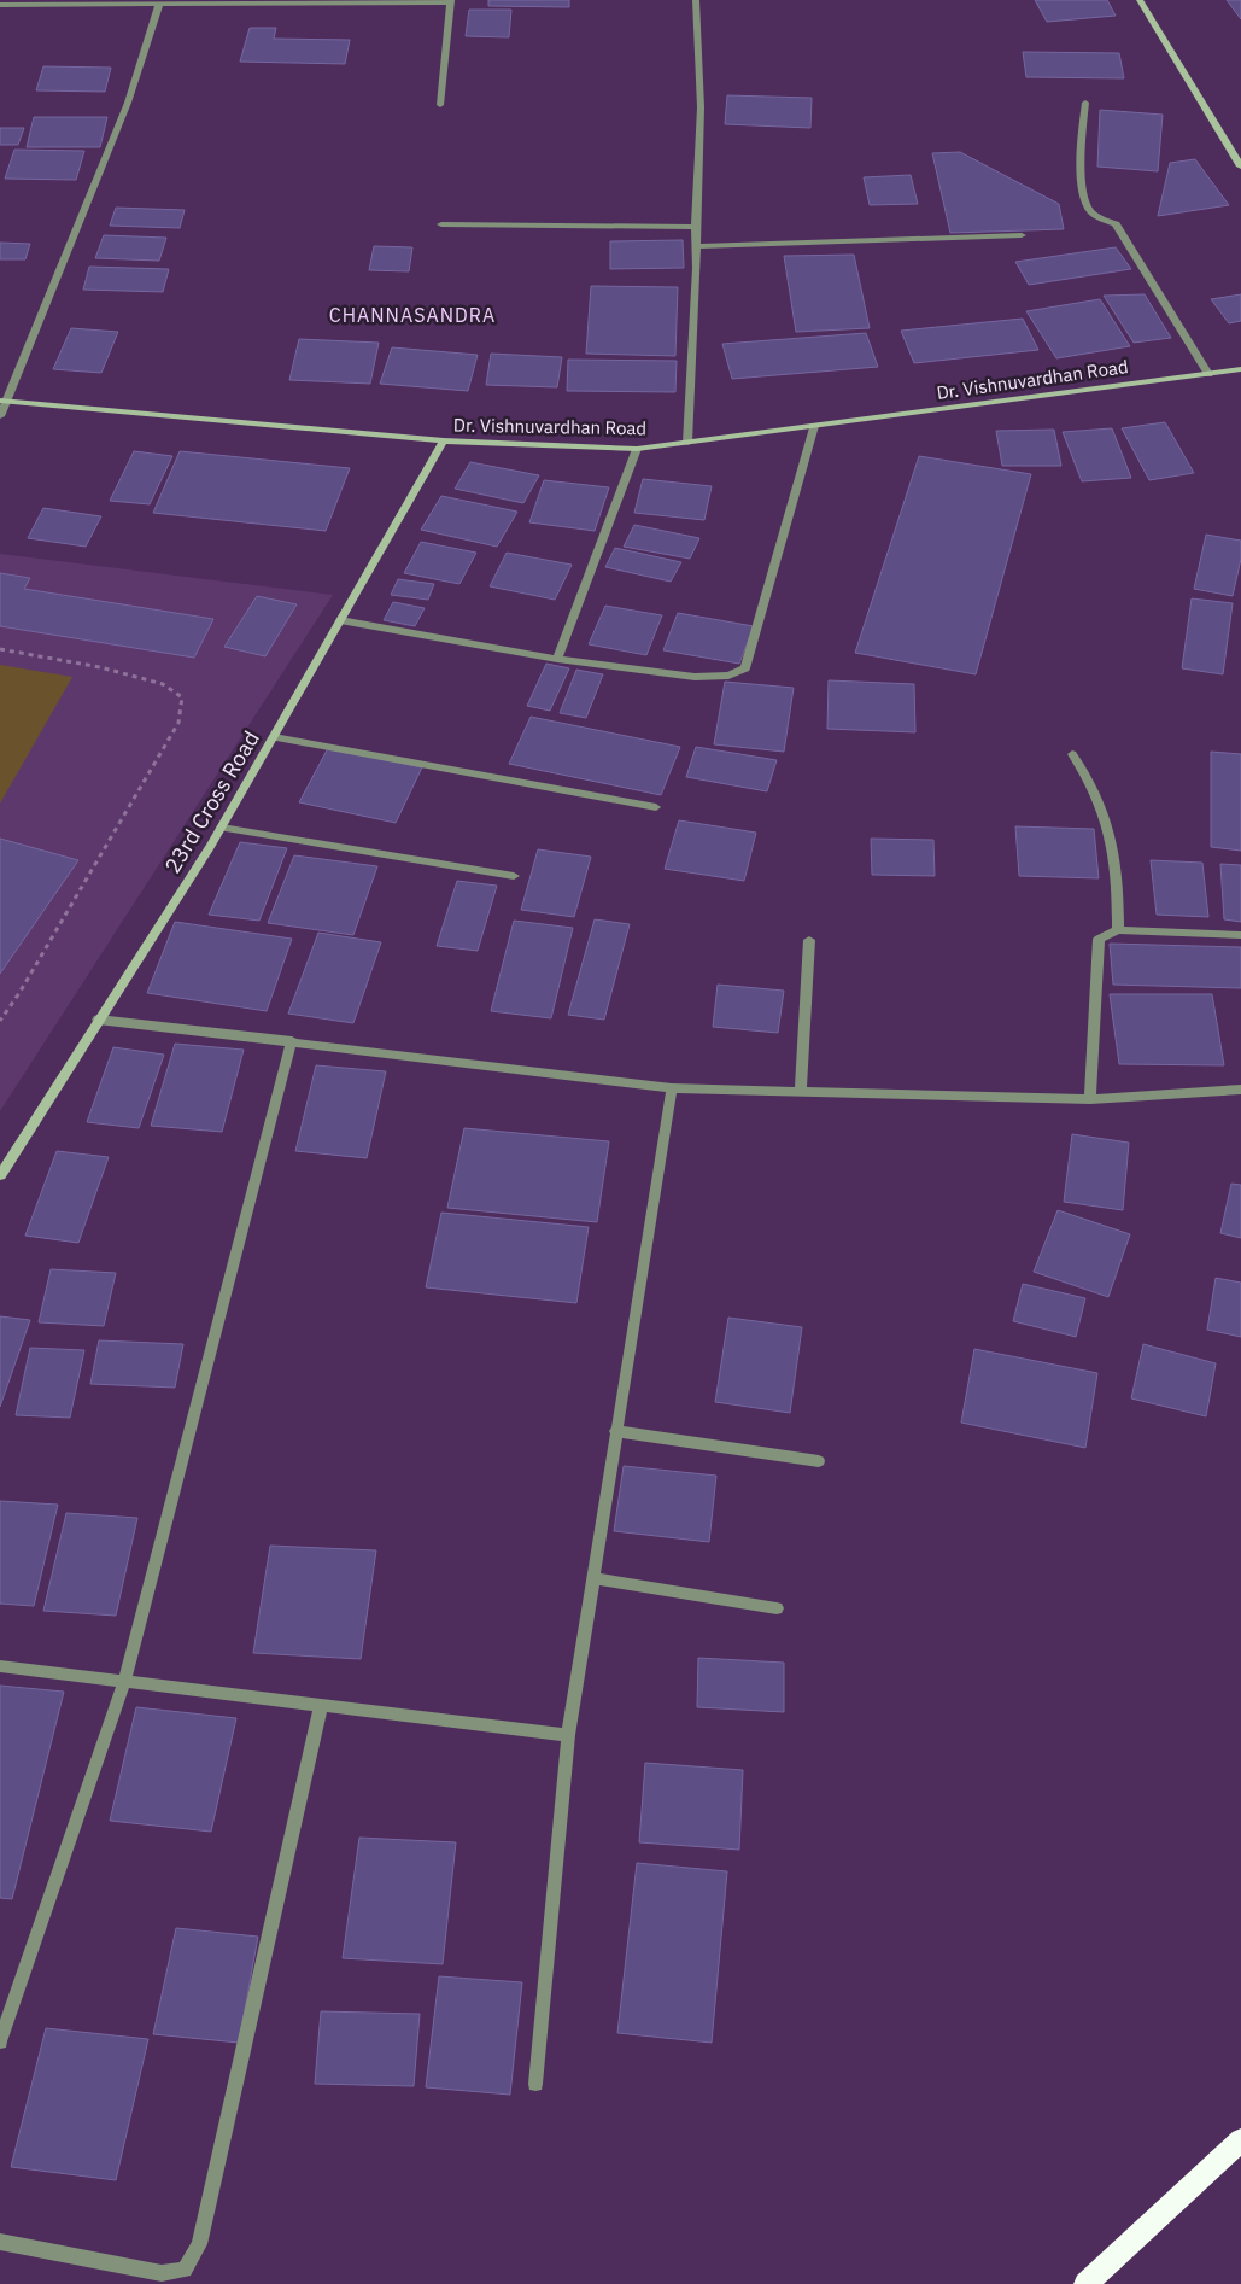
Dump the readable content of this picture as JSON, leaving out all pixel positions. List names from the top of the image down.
{
  "streets": {
    "street": ["Dr. Vishnuvardhan Road", "23rd Cross Road"]
  },
  "crossings": [
    ["Dr. Vishnuvardhan Road", "23rd Cross Road"]
  ],
  "districts": ["CHANNASANDRA"]
}
